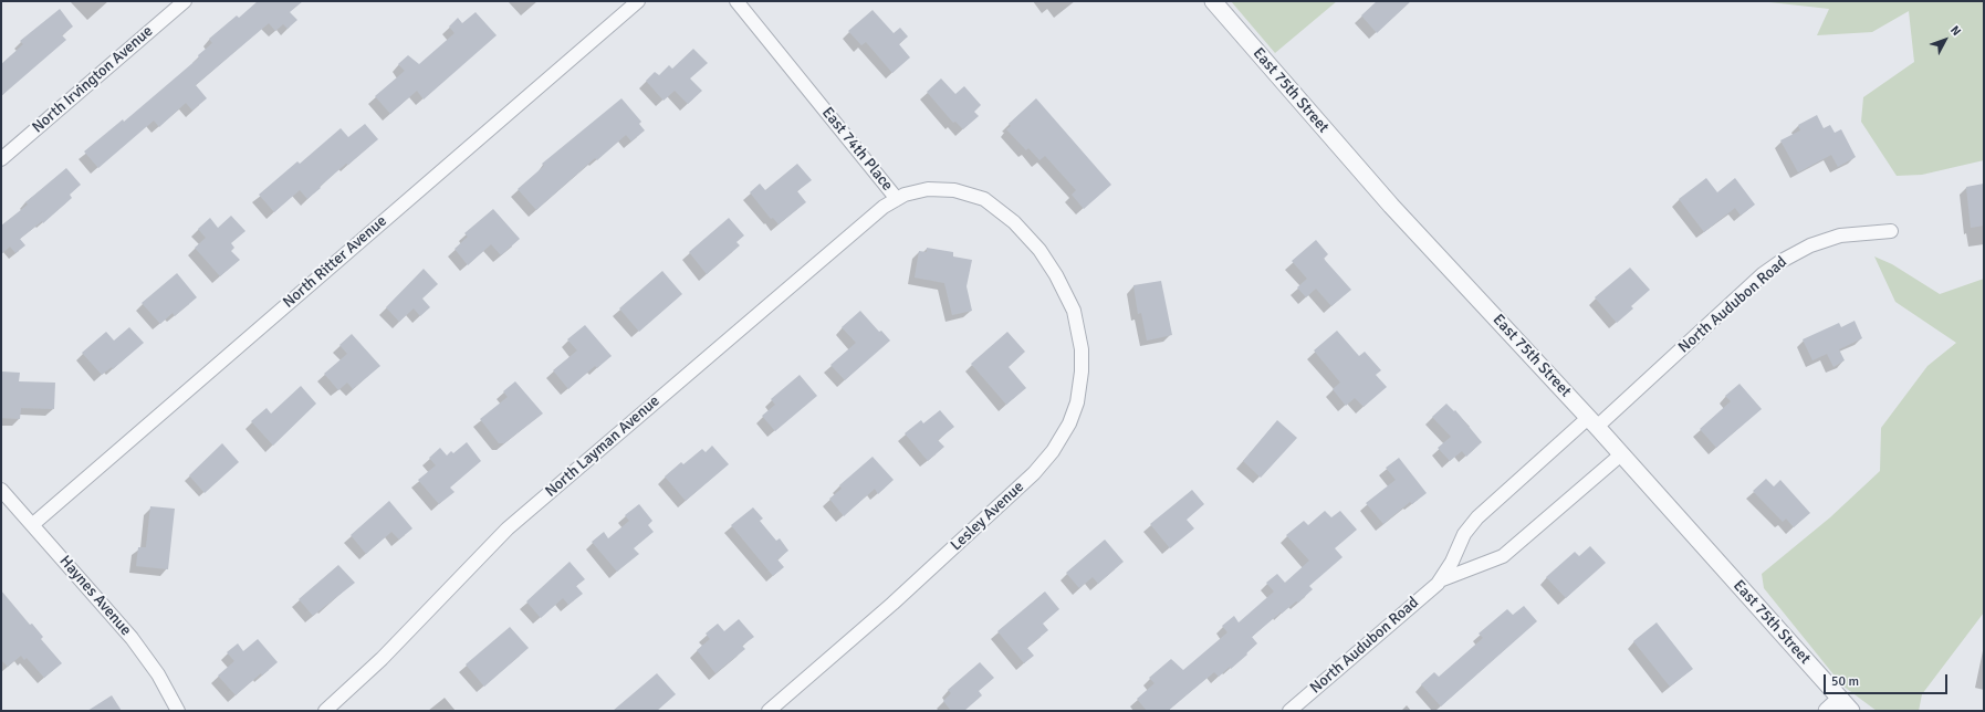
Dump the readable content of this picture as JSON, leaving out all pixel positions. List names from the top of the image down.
{
  "streets": {
    "street": [
      "North Irvington Avenue",
      "East 75th Street",
      "East 74th Place",
      "North Ritter Avenue",
      "North Audubon Road",
      "North Layman Avenue",
      "Lesley Avenue",
      "Haynes Avenue"
    ]
  },
  "crossings": [
    ["East 75th Street", "North Audubon Road"],
    ["East 74th Place", "North Layman Avenue"],
    ["East 74th Place", "Lesley Avenue"],
    ["North Ritter Avenue", "Haynes Avenue"]
  ],
  "scale_bar": "50 m",
  "north": "top right"
}
